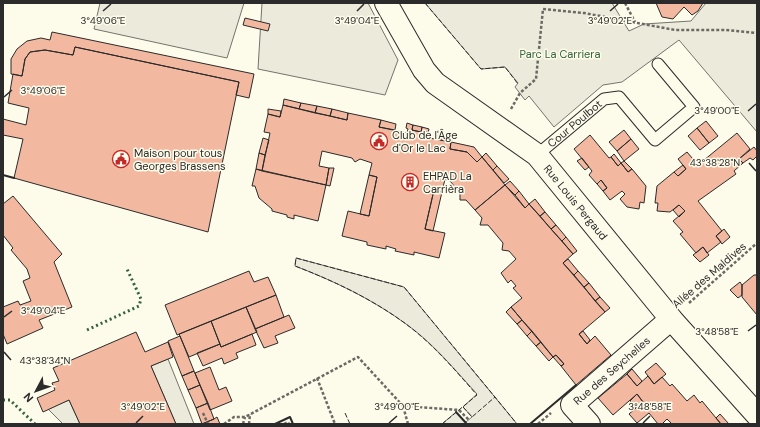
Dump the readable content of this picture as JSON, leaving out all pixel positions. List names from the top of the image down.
{
  "streets": {
    "street": ["Rue Louis Pergaud", "Rue des Seychelles"],
    "lane": ["Cour Poulbot"],
    "path": ["Allée des Maldives"]
  },
  "crossings": [
    ["Cour Poulbot", "Rue Louis Pergaud"],
    ["Rue Louis Pergaud", "Allée des Maldives"],
    ["Rue Louis Pergaud", "Rue des Seychelles"],
    ["Allée des Maldives", "Rue des Seychelles"]
  ],
  "parks": ["Parc La Carriera"],
  "places": {
    "public building": ["Club de l'Âge d'Or le Lac", "Maison pour tous Georges Brassens"],
    "building": ["EHPAD La Carrièra"]
  },
  "north": "bottom left",
  "coordinates": [
    "3°49'06\"E",
    "3°49'04\"E",
    "3°49'02\"E",
    "3°49'00\"E",
    "43°38'28\"N",
    "3°48'58\"E",
    "43°38'34\"N"
  ]
}
